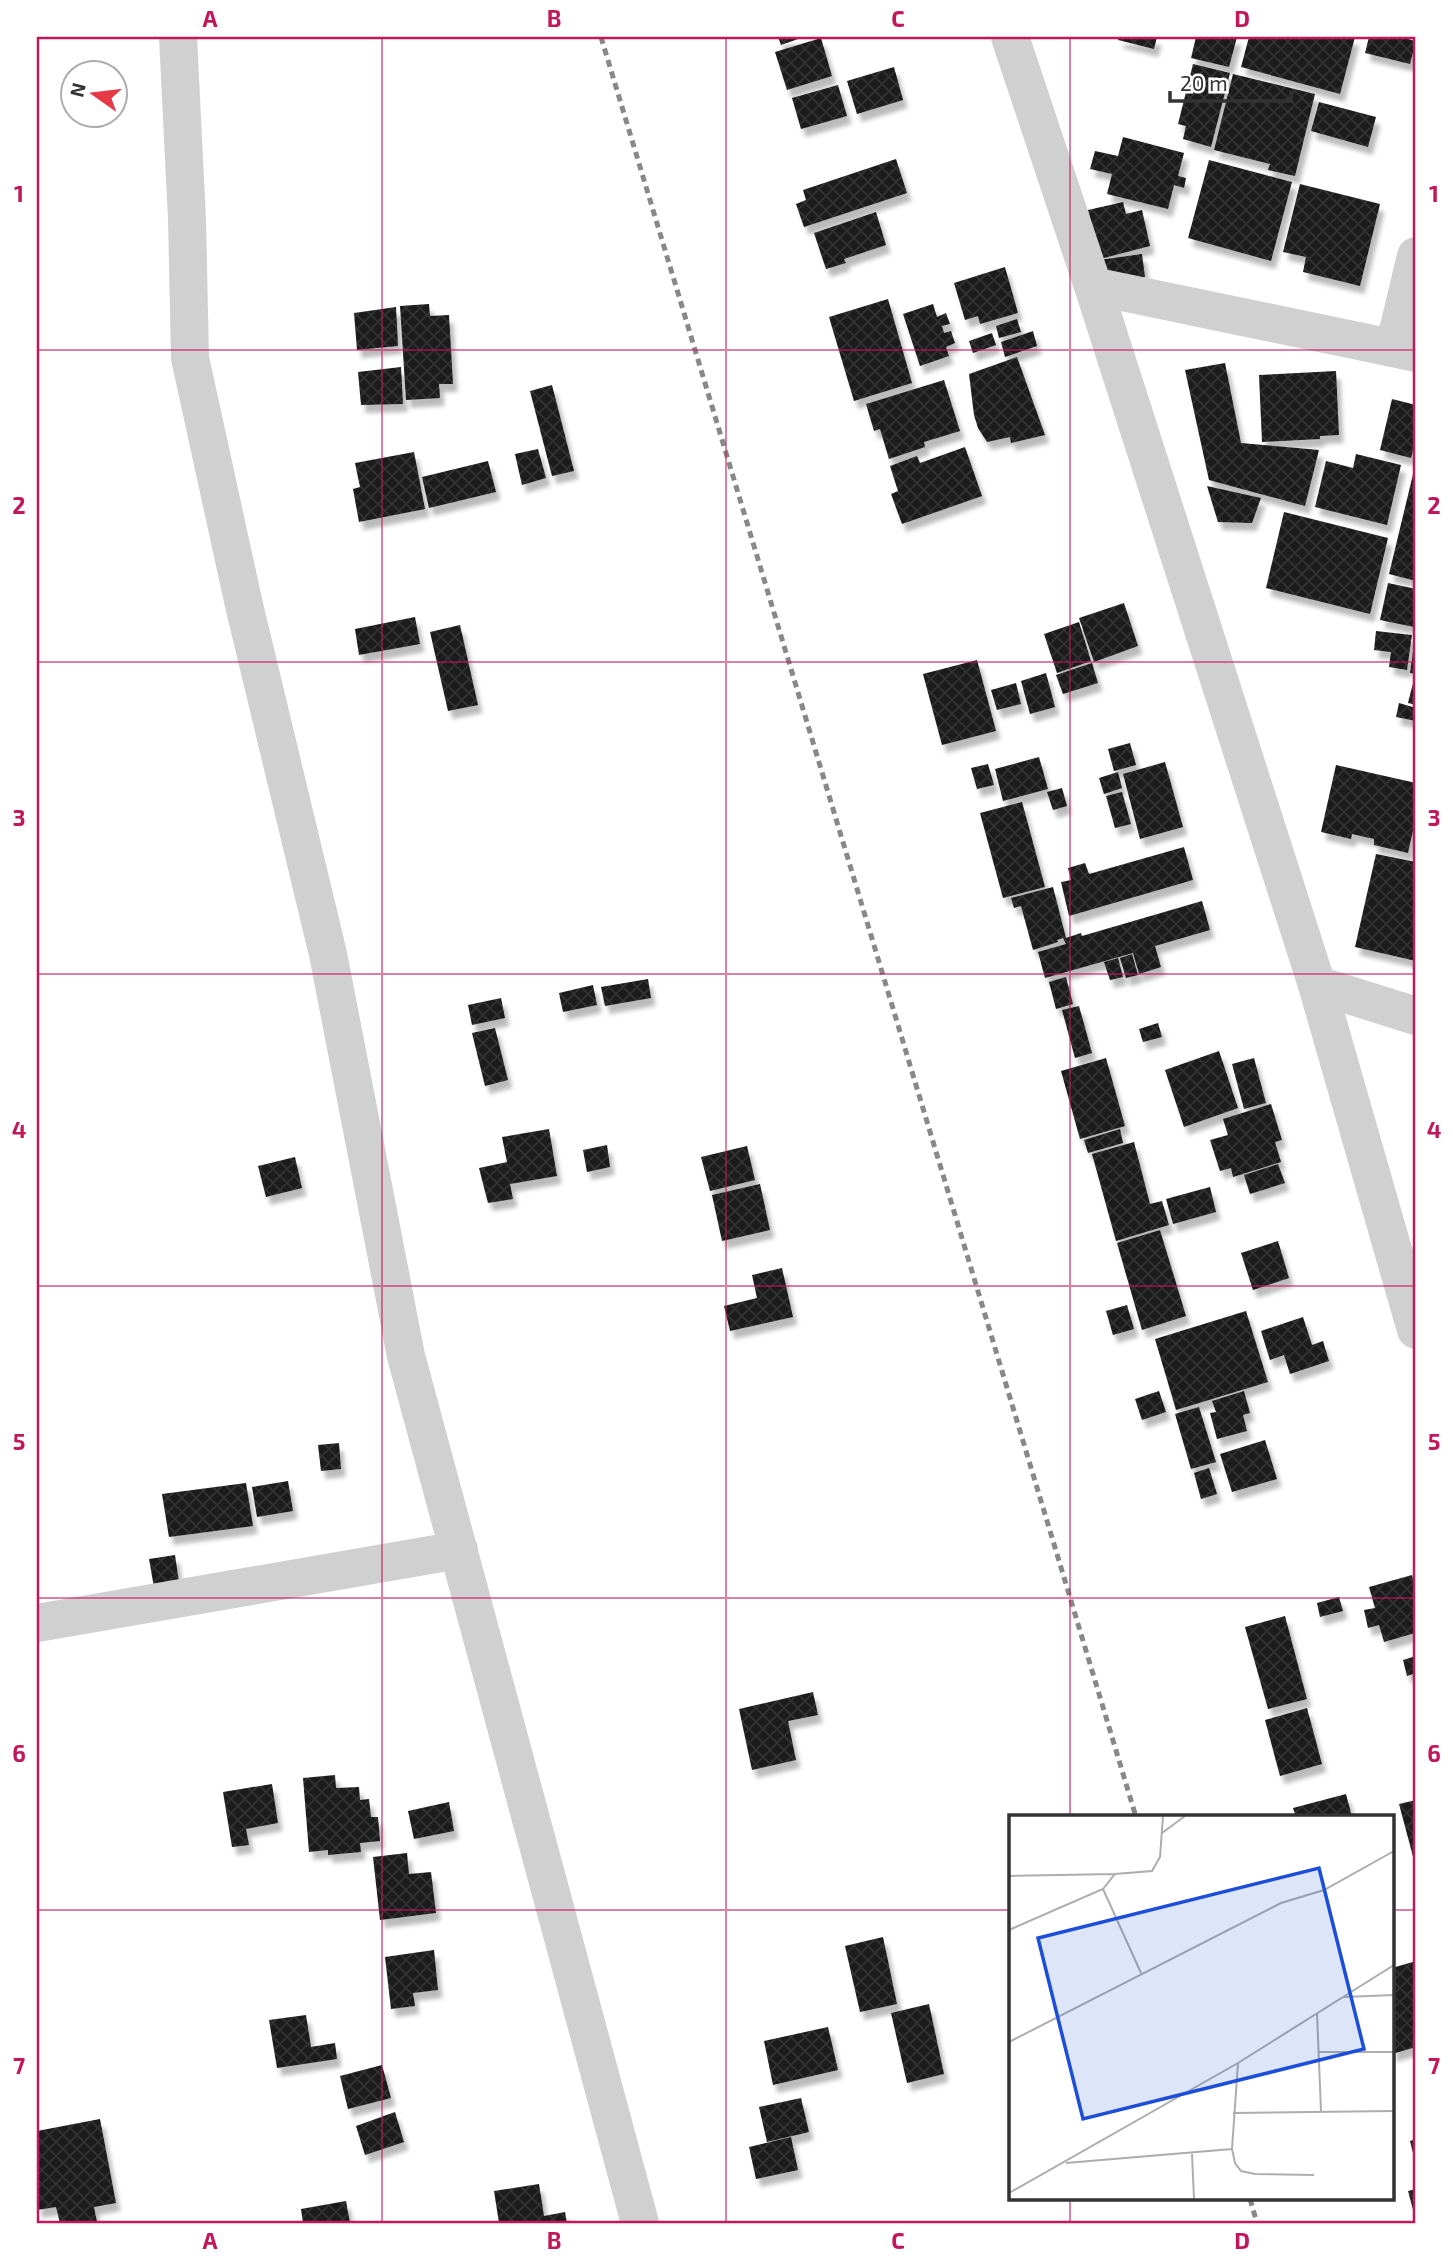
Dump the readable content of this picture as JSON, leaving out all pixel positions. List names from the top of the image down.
{
  "scale_bar": "20 m",
  "north": "left",
  "grid": {
    "columns": [
      "A",
      "B",
      "C",
      "D"
    ],
    "rows": [
      "1",
      "2",
      "3",
      "4",
      "5",
      "6",
      "7"
    ]
  }
}
